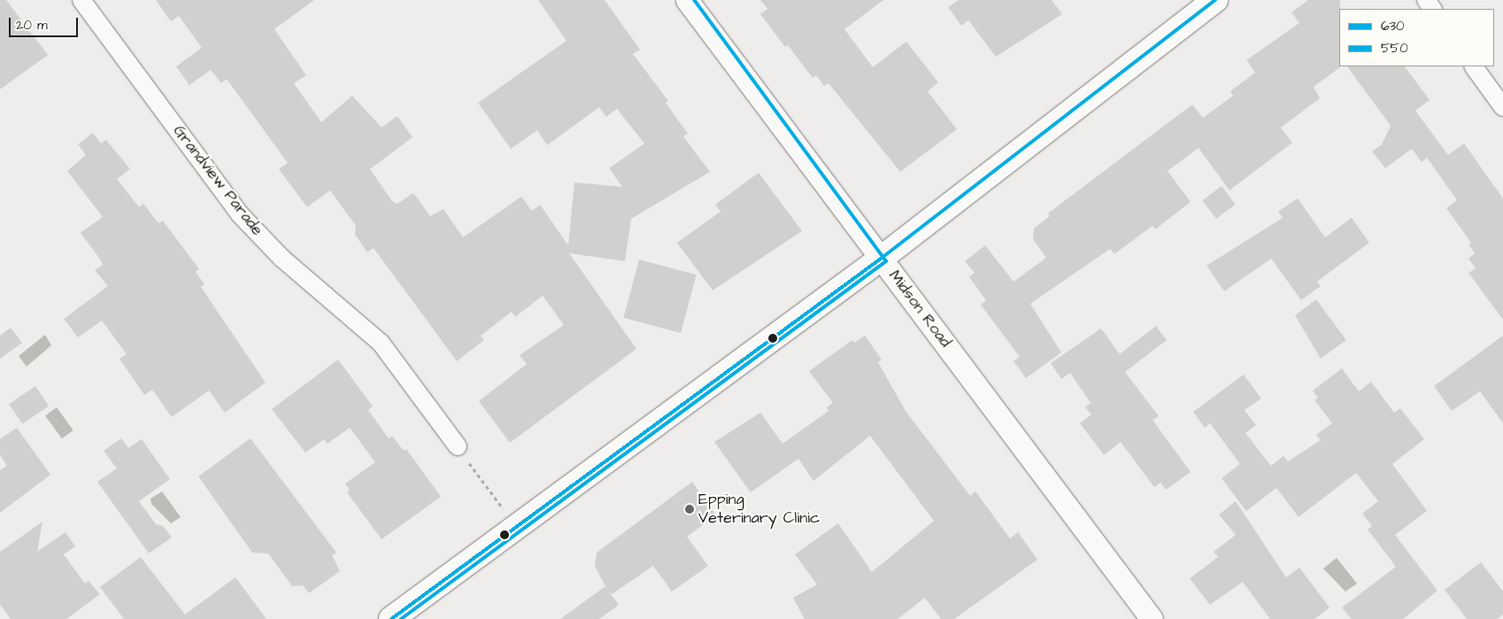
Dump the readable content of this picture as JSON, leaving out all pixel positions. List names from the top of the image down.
{
  "streets": {
    "street": ["Grandview Parade", "Midson Road"]
  },
  "places": ["Epping Veterinary Clinic"],
  "lines": ["transit line 630", "transit line 550"],
  "legend": ["630", "550"],
  "scale_bar": "20 m"
}
